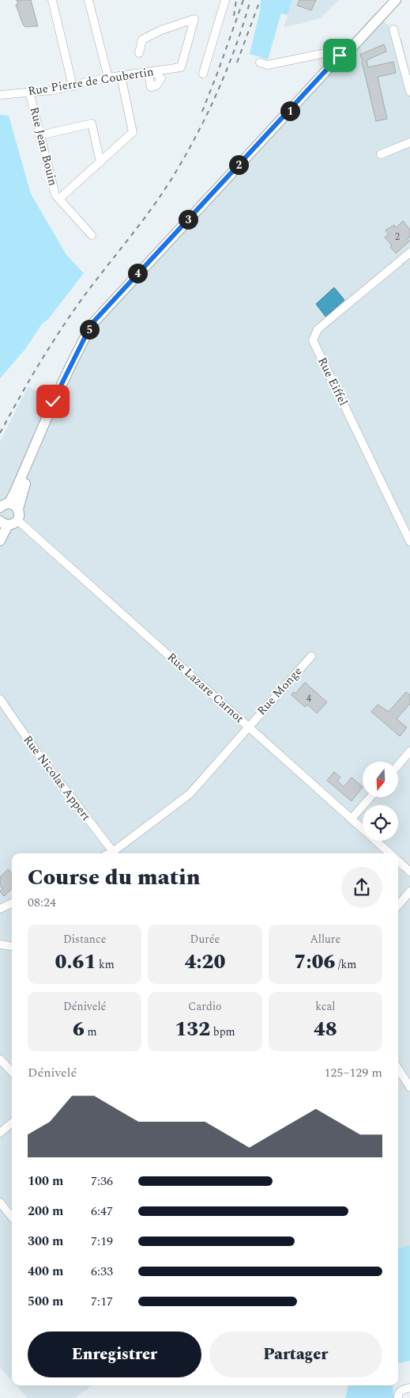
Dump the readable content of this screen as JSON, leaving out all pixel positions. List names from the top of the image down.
{
  "streets": {
    "street": [
      "Rue Pierre de Coubertin",
      "Rue Jean Bouin",
      "Rue Eiffel",
      "Rue Lazare Carnot",
      "Rue Monge",
      "Rue Nicolas Appert"
    ]
  },
  "crossings": [
    ["Rue Pierre de Coubertin", "Rue Jean Bouin"],
    ["Rue Lazare Carnot", "Rue Monge"],
    ["Rue Monge", "Rue Nicolas Appert"]
  ],
  "house_numbers": ["2", "4"],
  "north": "bottom",
  "page": {
    "pins": [
      "1",
      "2",
      "3",
      "4",
      "5"
    ],
    "heading": ["Course du matin", "08:24"],
    "stats": [
      ["Distance", "0.61 km"],
      ["Durée", "4:20"],
      ["Allure", "7:06 /km"],
      ["Dénivelé", "6 m"],
      ["Cardio", "132 bpm"],
      ["kcal", "48"]
    ],
    "chart": ["Dénivelé", "125–129 m"],
    "list": [
      {
        "name": "100 m",
        "note": "7:36"
      },
      {
        "name": "200 m",
        "note": "6:47"
      },
      {
        "name": "300 m",
        "note": "7:19"
      },
      {
        "name": "400 m",
        "note": "6:33"
      },
      {
        "name": "500 m",
        "note": "7:17"
      }
    ],
    "buttons": ["Enregistrer", "Partager"]
  }
}
